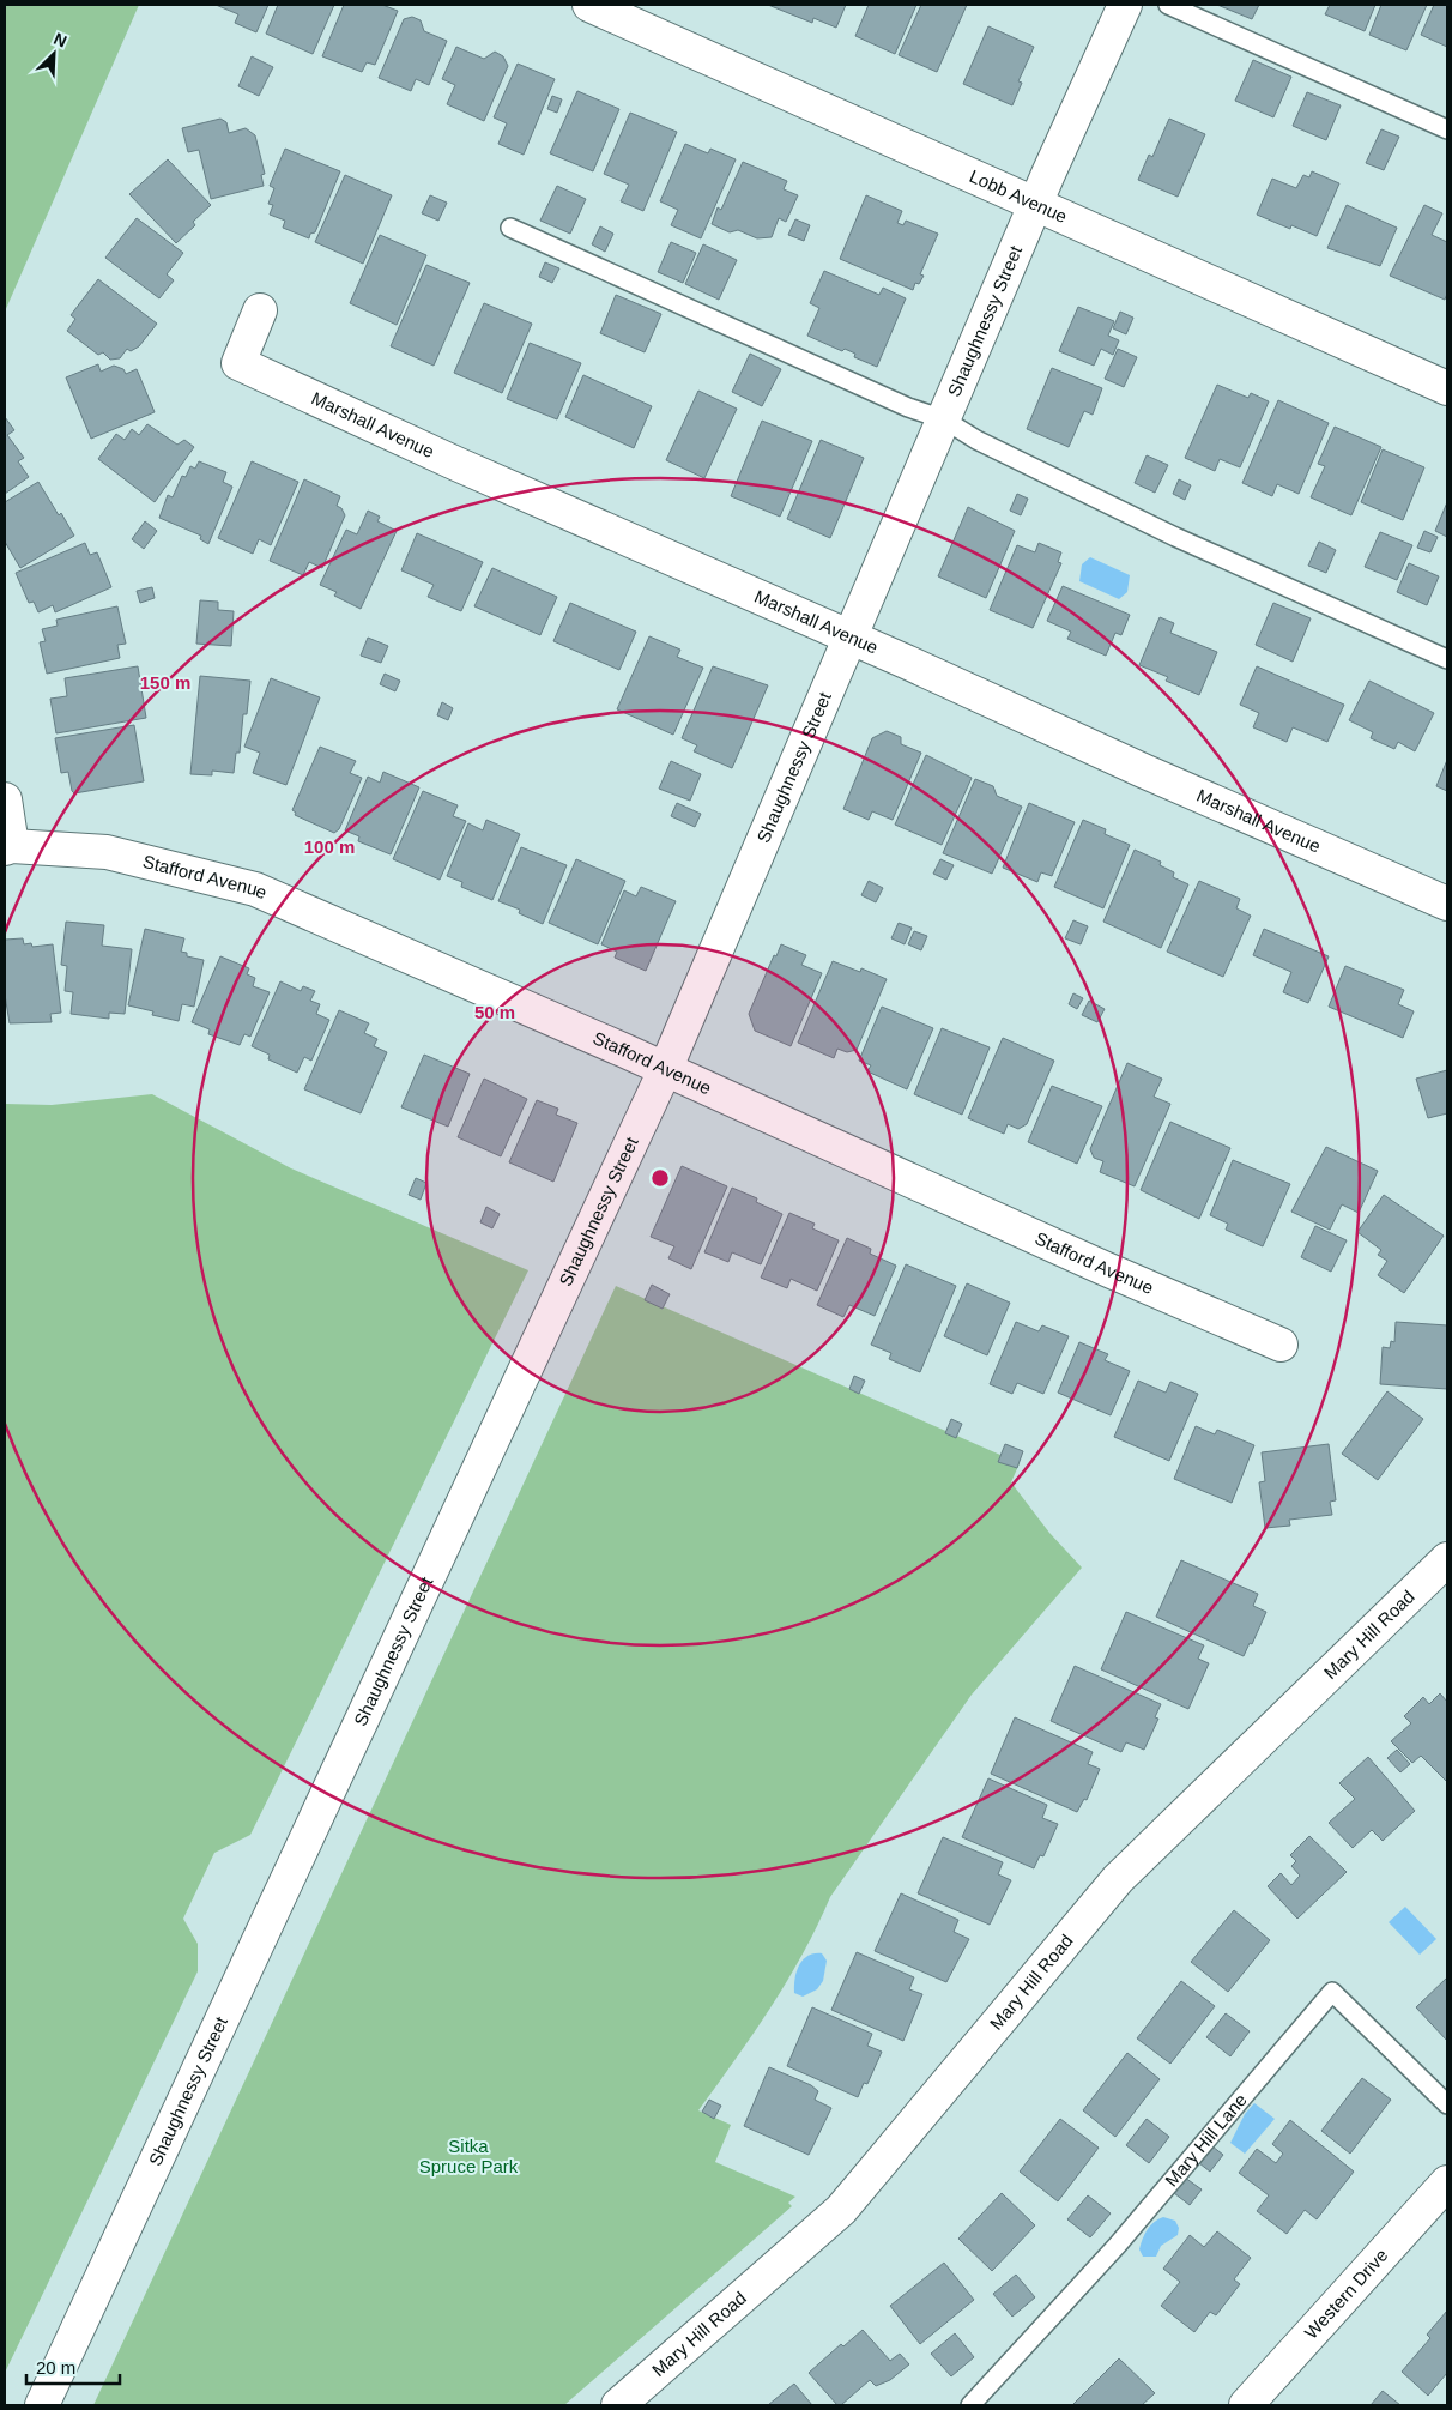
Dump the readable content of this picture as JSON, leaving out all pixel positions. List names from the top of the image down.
{
  "streets": {
    "street": [
      "Lobb Avenue",
      "Shaughnessy Street",
      "Marshall Avenue",
      "Stafford Avenue",
      "Mary Hill Road",
      "Western Drive"
    ],
    "lane": ["Mary Hill Lane"]
  },
  "crossings": [
    ["Lobb Avenue", "Shaughnessy Street"],
    ["Shaughnessy Street", "Marshall Avenue"],
    ["Shaughnessy Street", "Stafford Avenue"]
  ],
  "parks": ["Sitka Spruce Park"],
  "scale_bar": "20 m",
  "north": "top right",
  "rings": ["150 m", "100 m", "50 m"]
}
